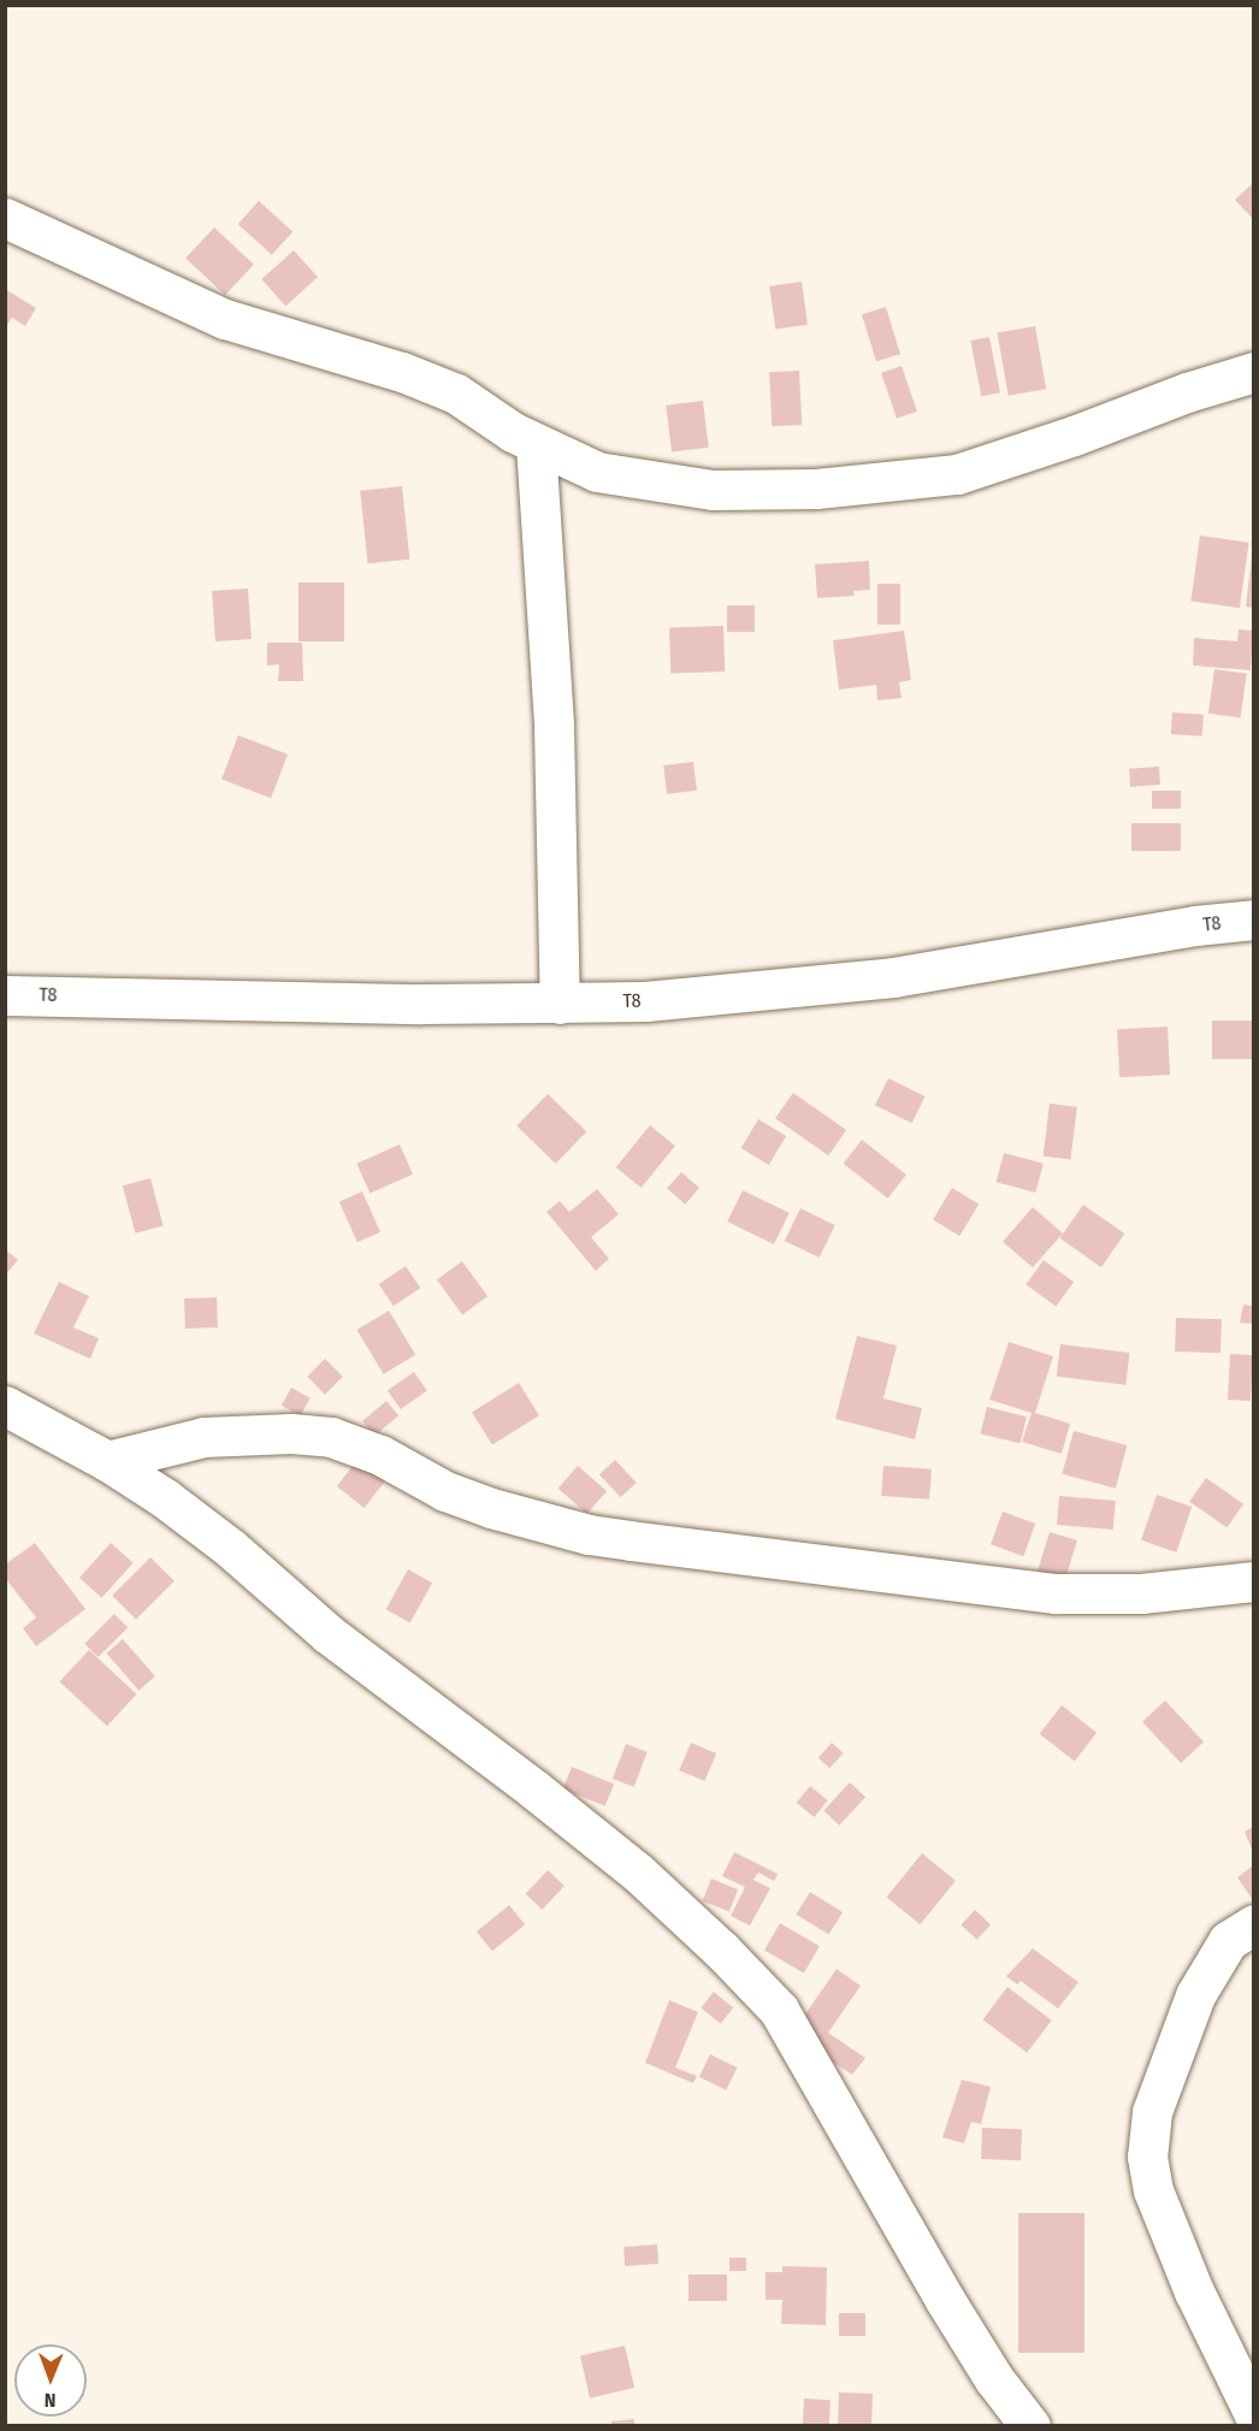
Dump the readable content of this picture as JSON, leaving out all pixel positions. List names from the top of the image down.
{
  "streets": {
    "street": ["T8"]
  },
  "north": "bottom"
}
